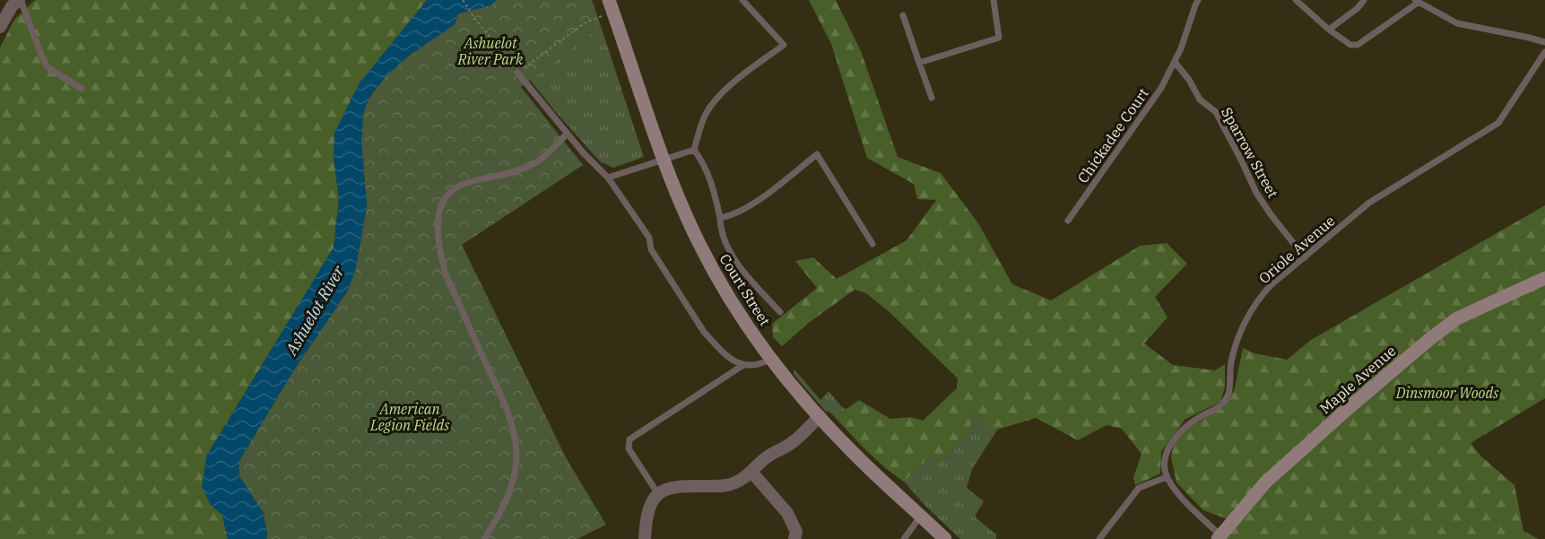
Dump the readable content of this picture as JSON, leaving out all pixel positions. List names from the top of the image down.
{
  "streets": {
    "main road": ["Court Street", "Maple Avenue"],
    "lane": ["Chickadee Court", "Sparrow Street", "Oriole Avenue"]
  },
  "crossings": [
    ["Chickadee Court", "Sparrow Street"],
    ["Sparrow Street", "Oriole Avenue"]
  ],
  "water": ["Ashuelot River"],
  "parks": ["Ashuelot River Park", "Dinsmoor Woods", "American Legion Fields"]
}
